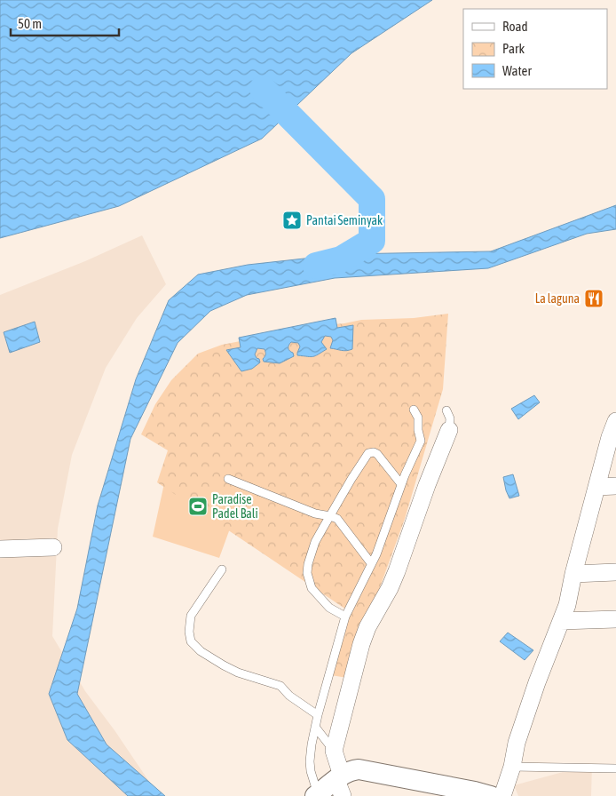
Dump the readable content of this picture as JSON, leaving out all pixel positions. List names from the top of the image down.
{
  "places": {
    "place": ["Pantai Seminyak"],
    "restaurant": ["La laguna"],
    "sports": ["Paradise Padel Bali"]
  },
  "legend": ["Road", "Park", "Water"],
  "scale_bar": "50 m"
}
